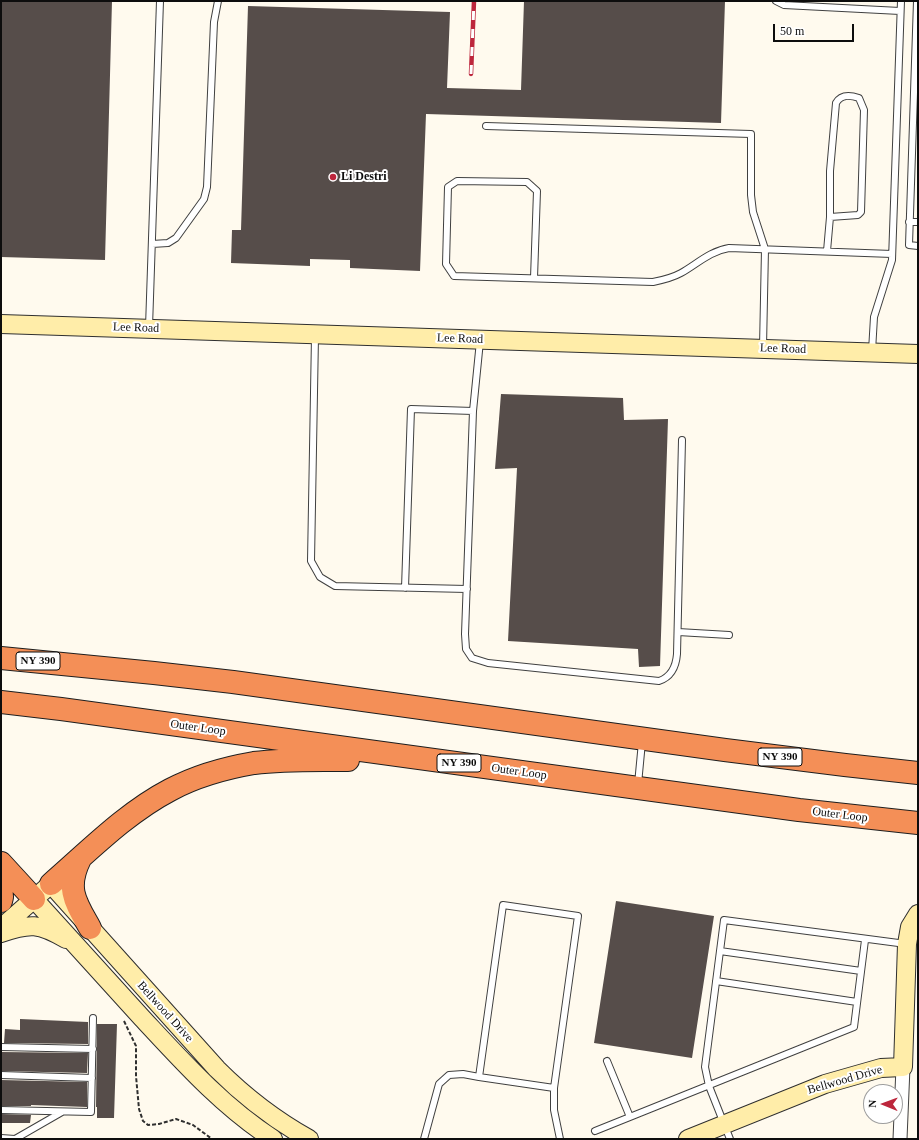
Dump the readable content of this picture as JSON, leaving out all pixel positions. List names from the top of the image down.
{
  "streets": {
    "highway": ["NY 390", "Outer Loop"],
    "street": ["Lee Road", "Bellwood Drive"]
  },
  "places": ["Li Destri"],
  "scale_bar": "50 m",
  "north": "left"
}
